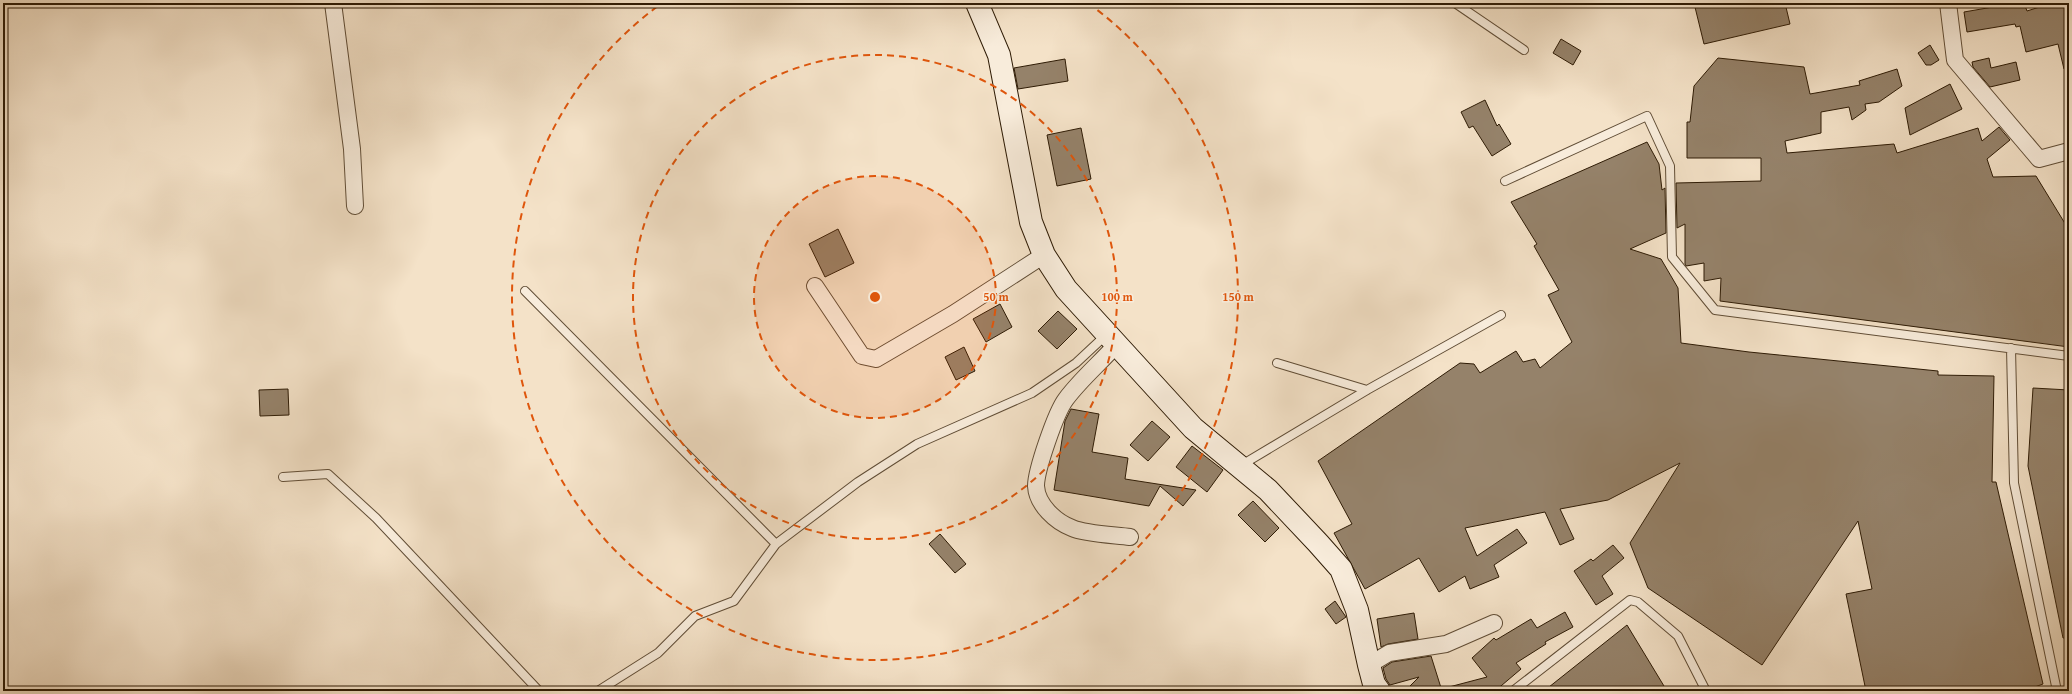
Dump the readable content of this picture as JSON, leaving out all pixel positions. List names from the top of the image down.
{
  "rings": ["50 m", "100 m", "150 m"]
}
